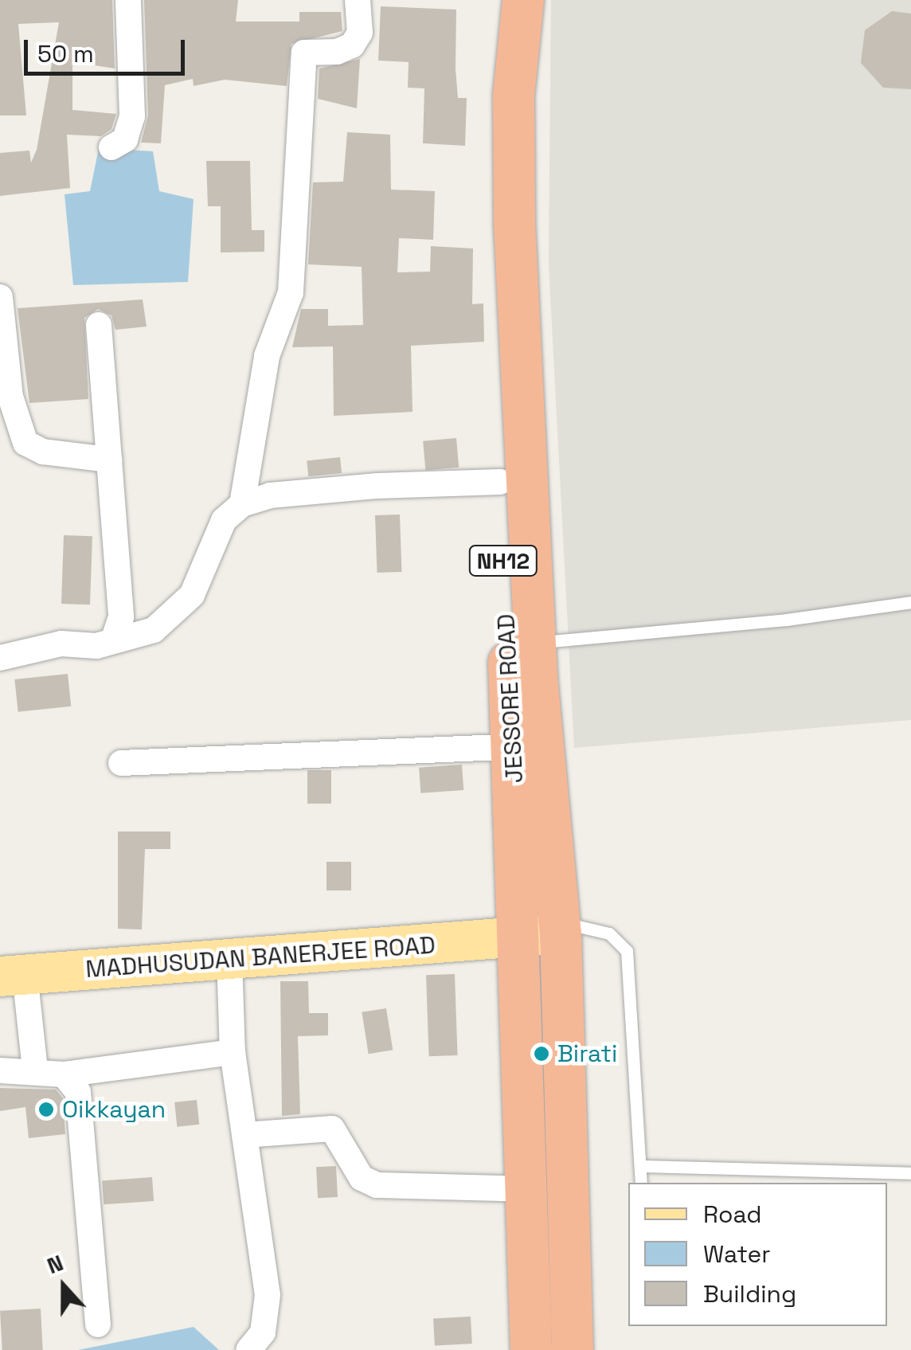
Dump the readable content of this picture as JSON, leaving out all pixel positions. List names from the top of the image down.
{
  "streets": {
    "highway": ["NH12", "JESSORE ROAD"],
    "main road": ["MADHUSUDAN BANERJEE ROAD"]
  },
  "crossings": [
    ["NH12", "JESSORE ROAD"],
    ["NH12", "MADHUSUDAN BANERJEE ROAD"],
    ["JESSORE ROAD", "MADHUSUDAN BANERJEE ROAD"]
  ],
  "places": ["Birati", "Oikkayan"],
  "legend": ["Road", "Water", "Building"],
  "scale_bar": "50 m",
  "north": "top"
}
